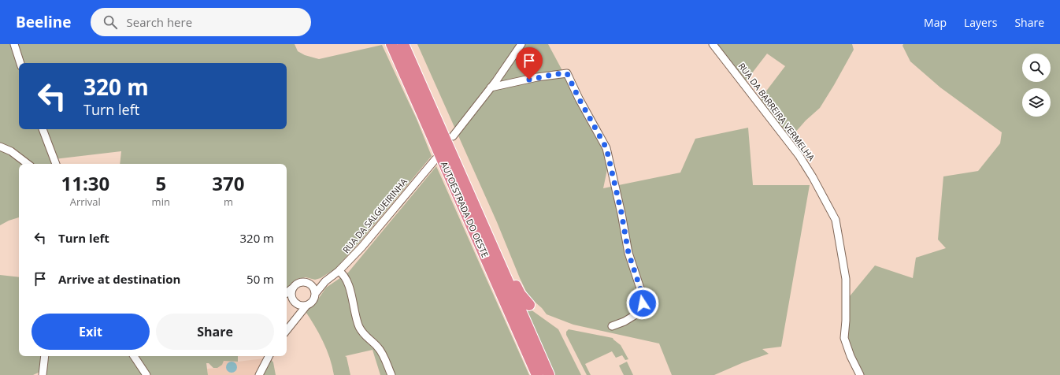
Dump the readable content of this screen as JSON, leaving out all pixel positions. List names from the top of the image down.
{
  "streets": {
    "highway": ["AUTOESTRADA DO OESTE"],
    "street": ["RUA DA BARREIRA VERMELHA", "RUA DA SALGUEIRINHA"]
  },
  "page": {
    "header": "Beeline",
    "search": "Search here",
    "nav": ["Map", "Layers", "Share"],
    "turn": ["320 m", "Turn left"],
    "eta": [
      "11:30",
      "Arrival",
      "5",
      "min",
      "370",
      "m"
    ],
    "list": [
      {
        "name": "Turn left",
        "value": "320 m"
      },
      {
        "name": "Arrive at destination",
        "value": "50 m"
      }
    ],
    "buttons": ["Exit", "Share"]
  }
}
